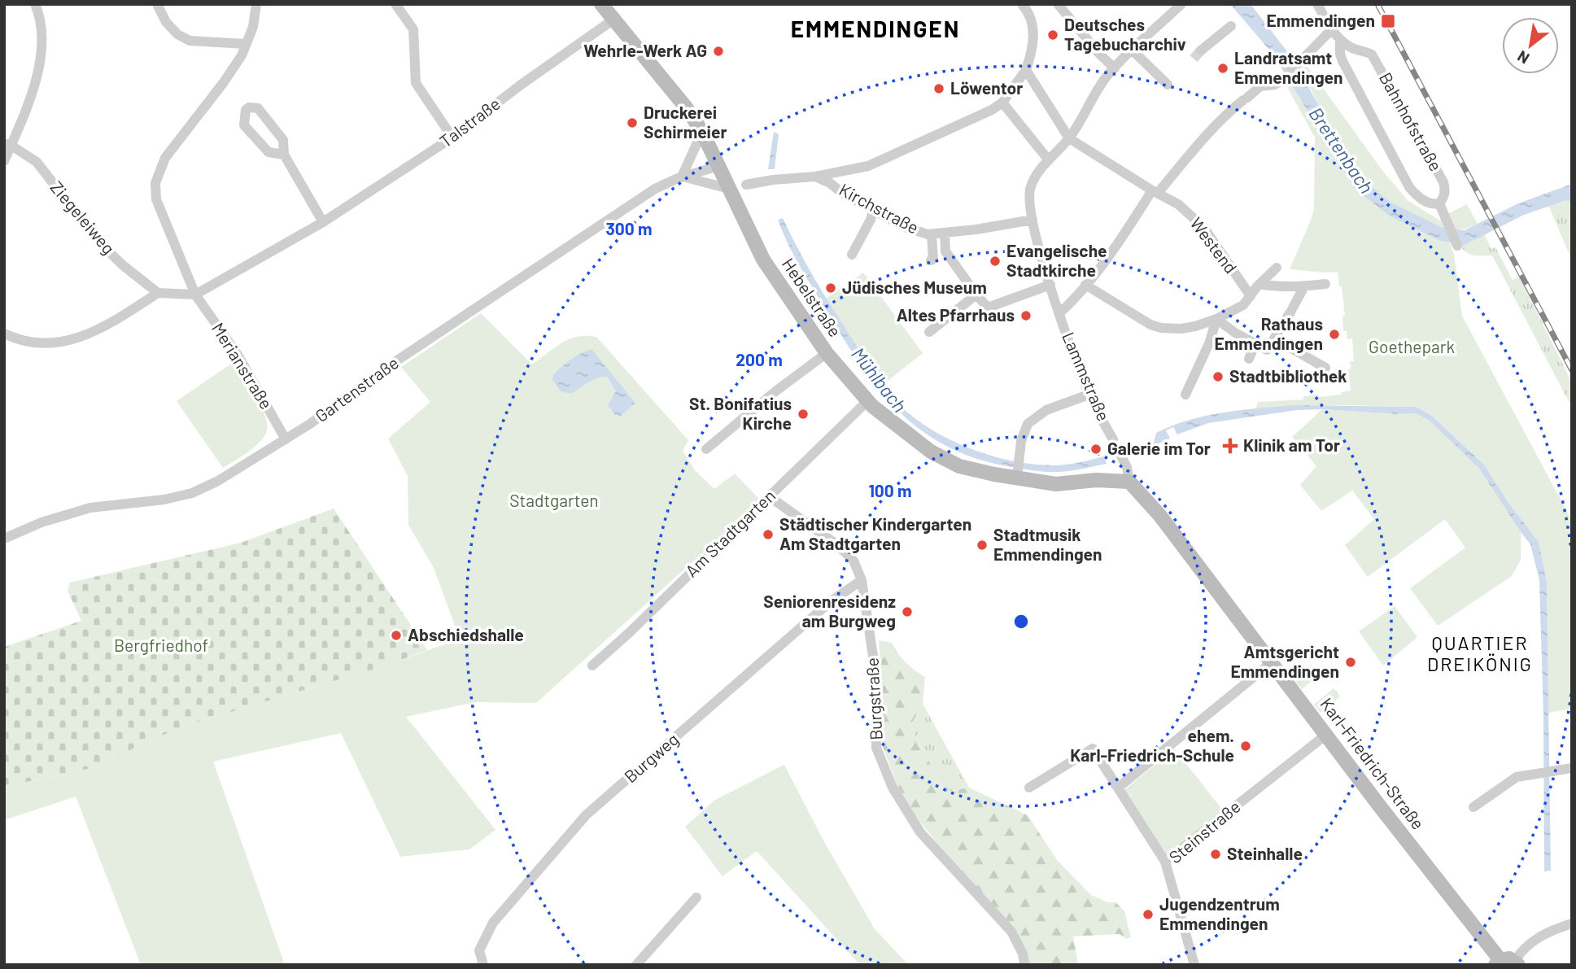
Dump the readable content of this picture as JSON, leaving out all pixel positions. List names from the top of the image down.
{
  "streets": {
    "street": [
      "Bahnhofstraße",
      "Talstraße",
      "Kirchstraße",
      "Ziegeleiweg",
      "Westend",
      "Hebelstraße",
      "Merianstraße",
      "Lammstraße",
      "Gartenstraße",
      "Am Stadtgarten",
      "Burgstraße",
      "Burgweg",
      "Karl-Friedrich-Straße",
      "Steinstraße"
    ]
  },
  "crossings": [
    ["Bahnhofstraße", "Lammstraße"],
    ["Talstraße", "Hebelstraße"],
    ["Talstraße", "Merianstraße"],
    ["Westend", "Lammstraße"],
    ["Hebelstraße", "Lammstraße"],
    ["Hebelstraße", "Gartenstraße"],
    ["Hebelstraße", "Am Stadtgarten"],
    ["Hebelstraße", "Karl-Friedrich-Straße"],
    ["Merianstraße", "Gartenstraße"],
    ["Lammstraße", "Karl-Friedrich-Straße"],
    ["Am Stadtgarten", "Burgstraße"],
    ["Burgstraße", "Burgweg"],
    ["Karl-Friedrich-Straße", "Steinstraße"]
  ],
  "districts": ["EMMENDINGEN", "QUARTIER DREIKÖNIG"],
  "water": ["Brettenbach", "Mühlbach"],
  "parks": ["Goethepark", "Stadtgarten", "Bergfriedhof"],
  "places": {
    "transit": ["Emmendingen"],
    "other": [
      "Deutsches Tagebucharchiv",
      "Wehrle-Werk AG",
      "Landratsamt Emmendingen",
      "Löwentor",
      "Druckerei Schirmeier",
      "Evangelische Stadtkirche",
      "Jüdisches Museum",
      "Altes Pfarrhaus",
      "Rathaus Emmendingen",
      "Stadtbibliothek",
      "St. Bonifatius Kirche",
      "Galerie im Tor",
      "Städtischer Kindergarten Am Stadtgarten",
      "Stadtmusik Emmendingen",
      "Seniorenresidenz am Burgweg",
      "Abschiedshalle",
      "Amtsgericht Emmendingen",
      "ehem. Karl-Friedrich-Schule",
      "Steinhalle",
      "Jugendzentrum Emmendingen"
    ],
    "health": ["Klinik am Tor"]
  },
  "north": "bottom left",
  "rings": ["300 m", "200 m", "100 m"]
}
